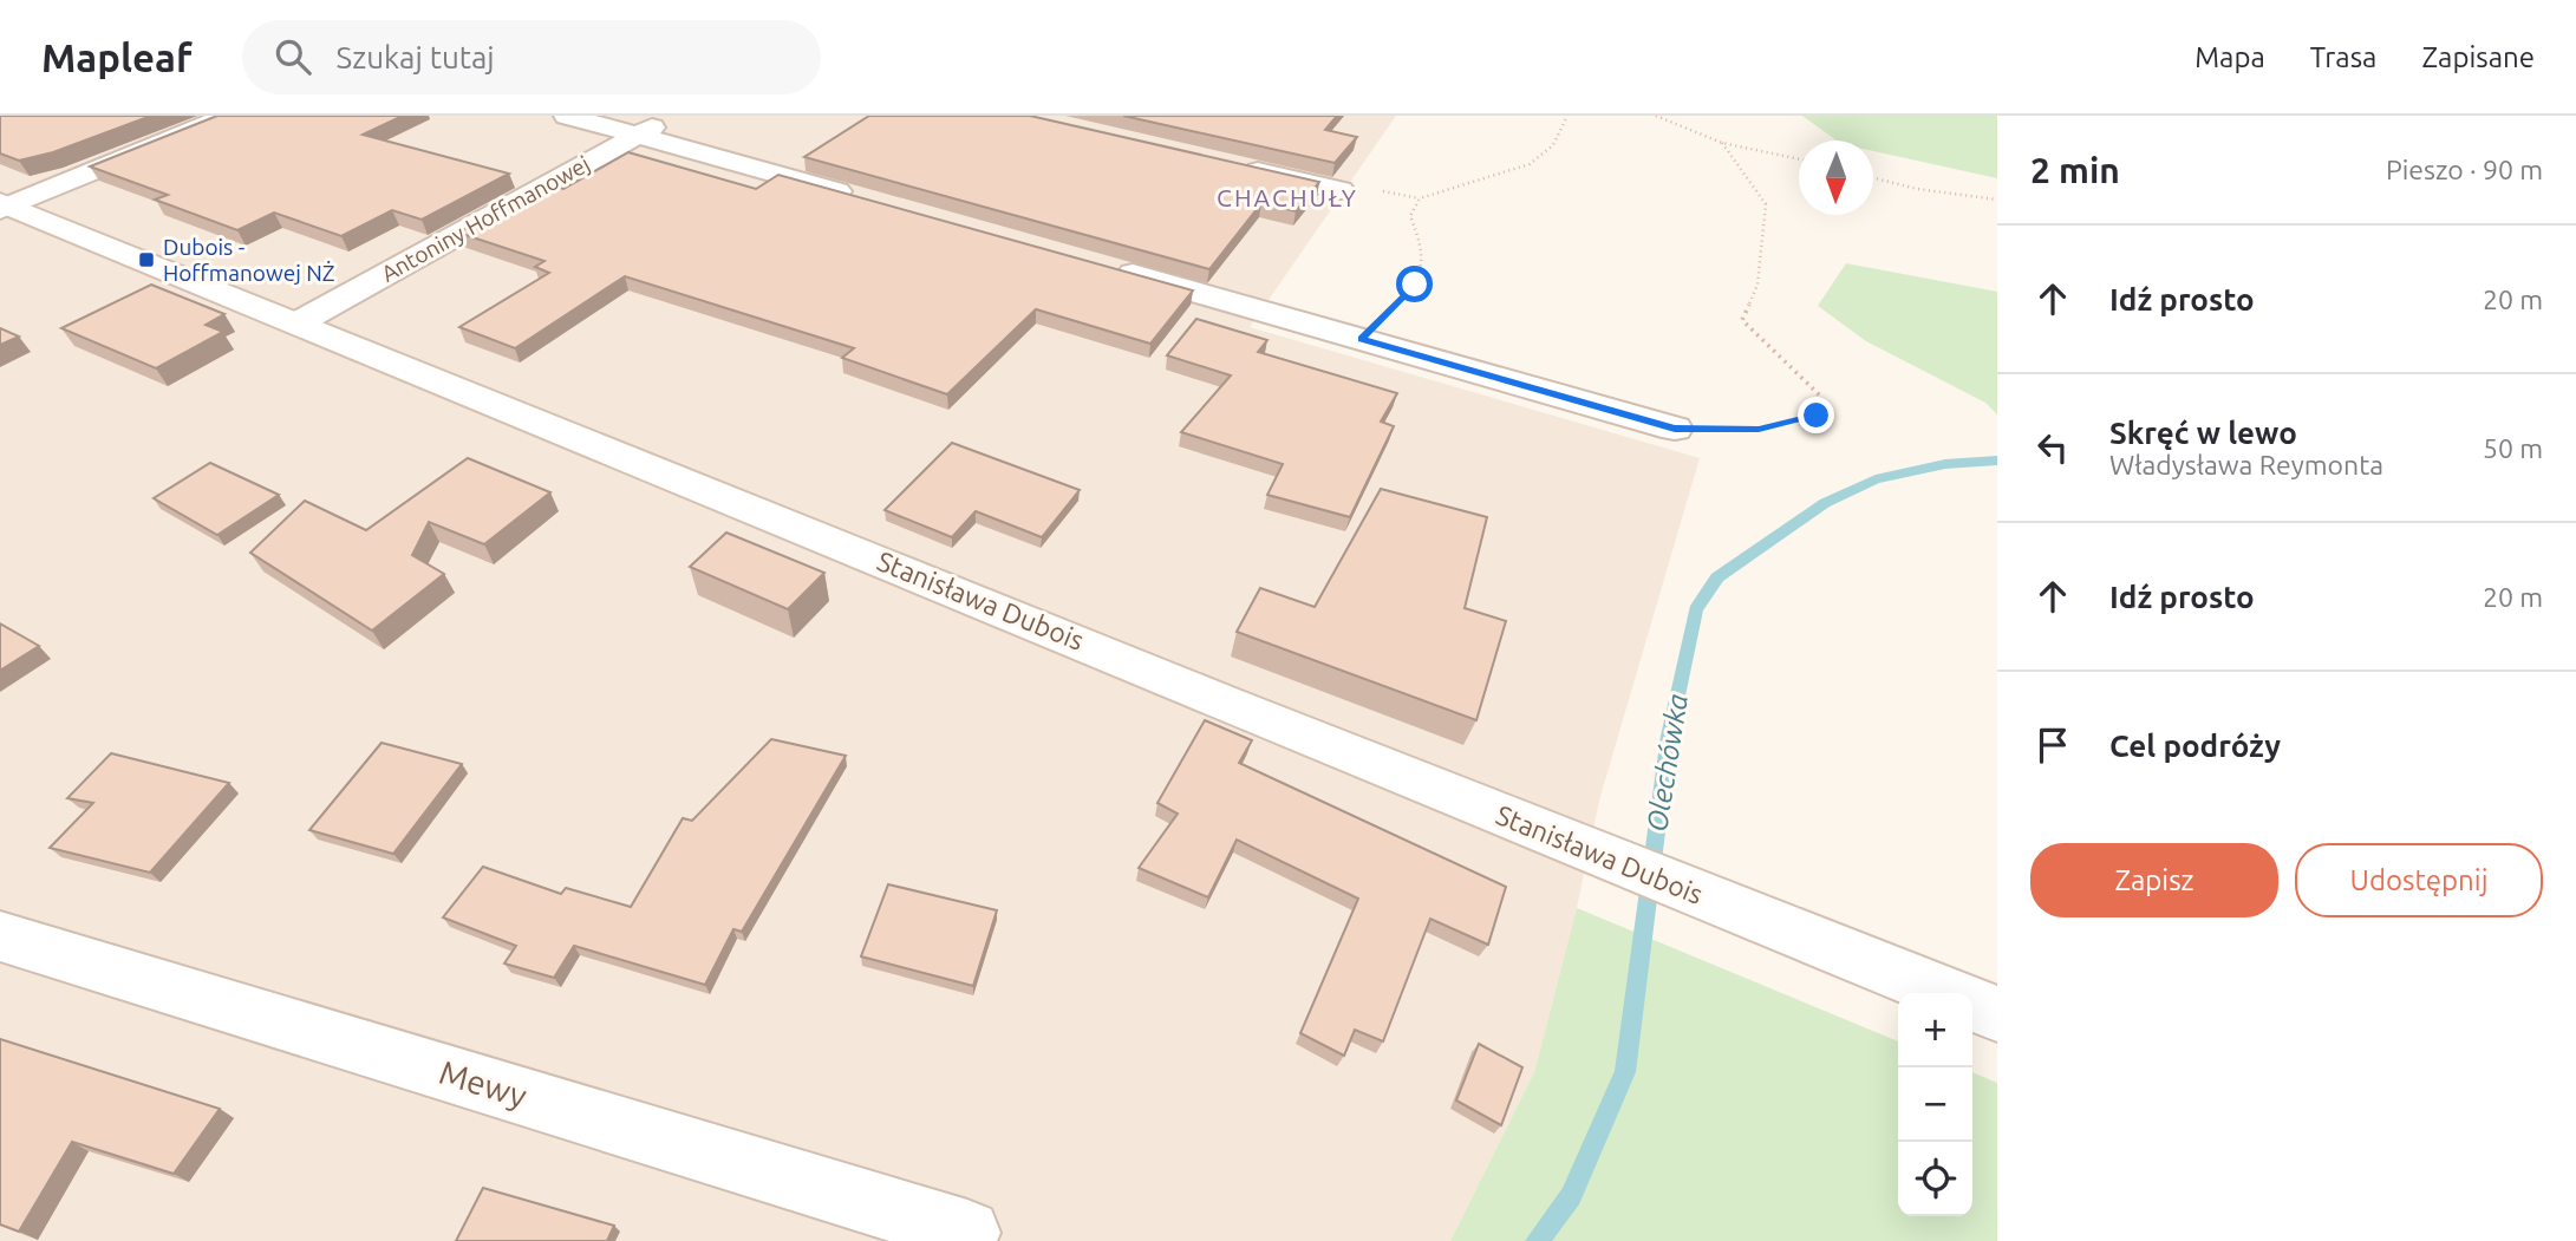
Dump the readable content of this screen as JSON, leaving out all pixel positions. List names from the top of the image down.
{
  "streets": {
    "street": ["Antoniny Hoffmanowej", "Stanisława Dubois", "Mewy"]
  },
  "crossings": [
    ["Antoniny Hoffmanowej", "Stanisława Dubois"]
  ],
  "districts": ["CHACHUŁY"],
  "water": ["Olechówka"],
  "places": {
    "transit": ["Dubois - Hoffmanowej NŻ"]
  },
  "north": "bottom",
  "page": {
    "header": "Mapleaf",
    "search": "Szukaj tutaj",
    "nav": ["Mapa", "Trasa", "Zapisane"],
    "heading": ["2 min", "Pieszo · 90 m"],
    "list": [
      ["Idź prosto", "20 m"],
      ["Skręć w lewo", "Władysława Reymonta", "50 m"],
      ["Idź prosto", "20 m"],
      "Cel podróży"
    ],
    "buttons": ["Zapisz", "Udostępnij"],
    "map_buttons": ["+", "−"]
  }
}
